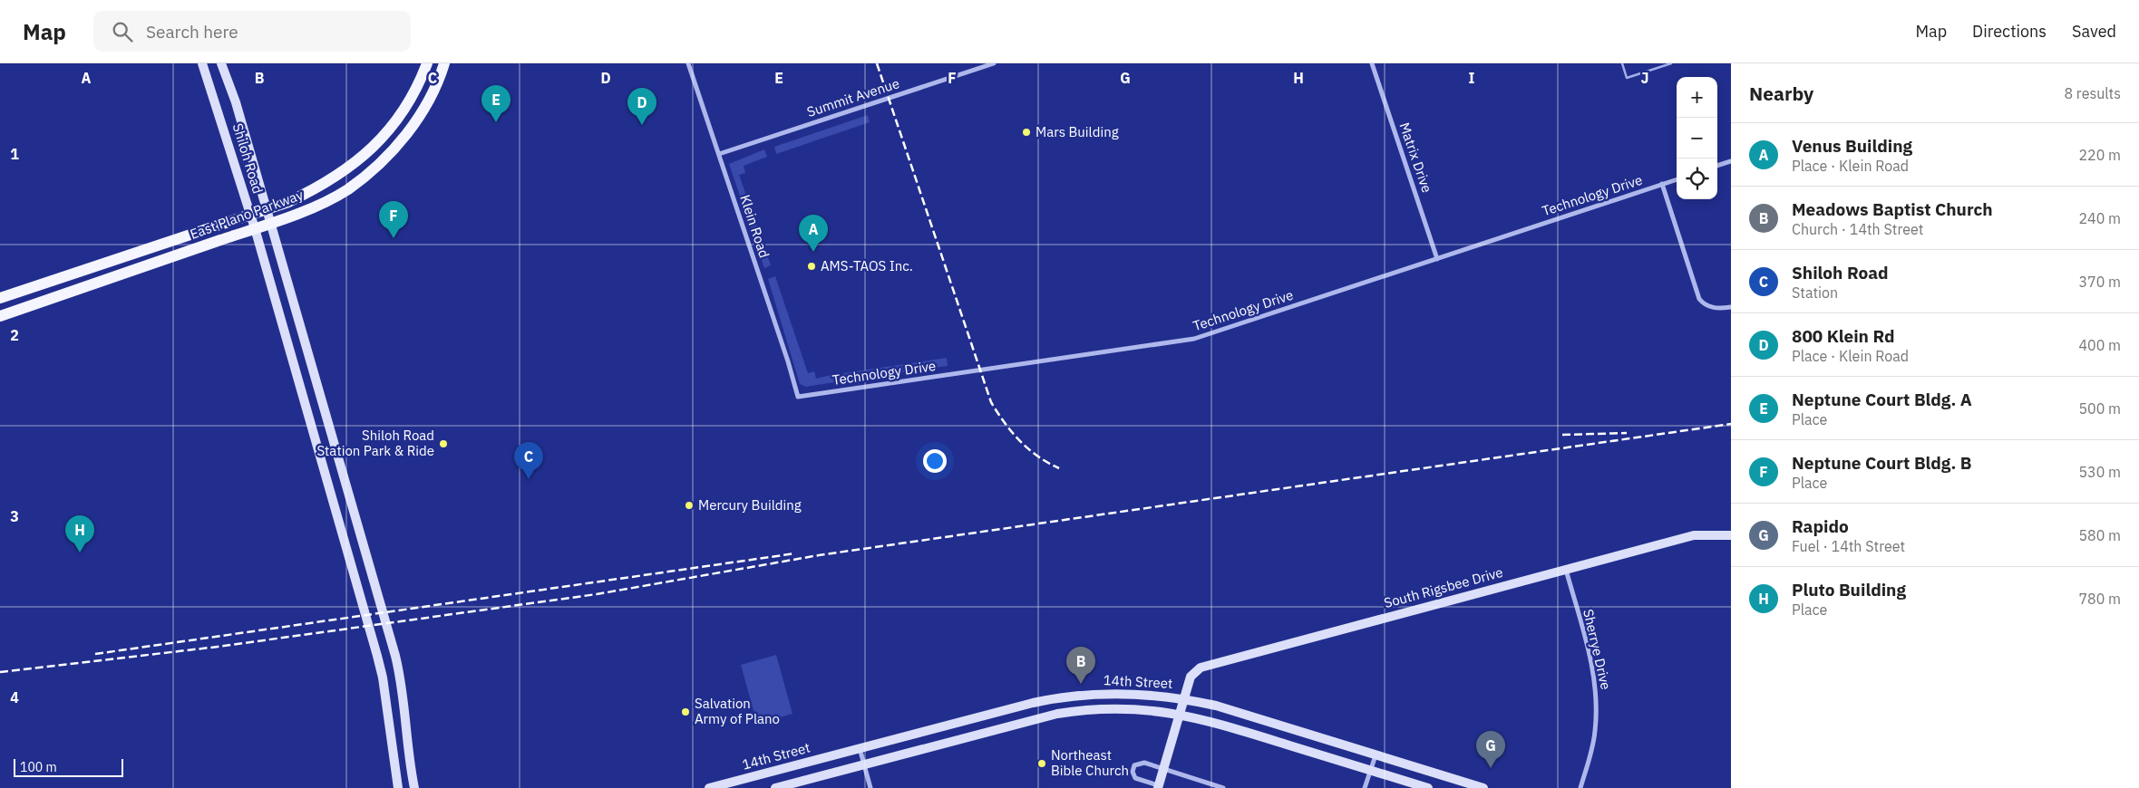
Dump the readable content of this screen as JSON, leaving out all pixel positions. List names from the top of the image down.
{
  "streets": {
    "main road": [
      "Shiloh Road",
      "East Plano Parkway",
      "South Rigsbee Drive",
      "14th Street"
    ],
    "street": [
      "Summit Avenue",
      "Matrix Drive",
      "Technology Drive",
      "Klein Road",
      "Sherrye Drive"
    ]
  },
  "crossings": [
    ["Summit Avenue", "Klein Road"],
    ["Matrix Drive", "Technology Drive"],
    ["Shiloh Road", "East Plano Parkway"],
    ["Technology Drive", "Klein Road"],
    ["South Rigsbee Drive", "Sherrye Drive"],
    ["South Rigsbee Drive", "14th Street"]
  ],
  "places": [
    "Mars Building",
    "AMS-TAOS Inc.",
    "Shiloh Road Station Park & Ride",
    "Mercury Building",
    "Salvation Army of Plano",
    "Northeast Bible Church"
  ],
  "scale_bar": "100 m",
  "page": {
    "header": "Map",
    "search": "Search here",
    "nav": ["Map", "Directions", "Saved"],
    "heading": ["Nearby", "8 results"],
    "map_buttons": ["+", "−"],
    "pins": [
      "E",
      "D",
      "F",
      "A",
      "C",
      "H",
      "B",
      "G"
    ],
    "list": [
      {
        "mark": "A",
        "name": "Venus Building",
        "note": "Place · Klein Road",
        "value": "220 m"
      },
      {
        "mark": "B",
        "name": "Meadows Baptist Church",
        "note": "Church · 14th Street",
        "value": "240 m"
      },
      {
        "mark": "C",
        "name": "Shiloh Road",
        "note": "Station",
        "value": "370 m"
      },
      {
        "mark": "D",
        "name": "800 Klein Rd",
        "note": "Place · Klein Road",
        "value": "400 m"
      },
      {
        "mark": "E",
        "name": "Neptune Court Bldg. A",
        "note": "Place",
        "value": "500 m"
      },
      {
        "mark": "F",
        "name": "Neptune Court Bldg. B",
        "note": "Place",
        "value": "530 m"
      },
      {
        "mark": "G",
        "name": "Rapido",
        "note": "Fuel · 14th Street",
        "value": "580 m"
      },
      {
        "mark": "H",
        "name": "Pluto Building",
        "note": "Place",
        "value": "780 m"
      }
    ],
    "scale": "100 m"
  },
  "grid": {
    "columns": [
      "A",
      "B",
      "C",
      "D",
      "E",
      "F",
      "G",
      "H",
      "I",
      "J"
    ],
    "rows": [
      "1",
      "2",
      "3",
      "4"
    ]
  }
}
